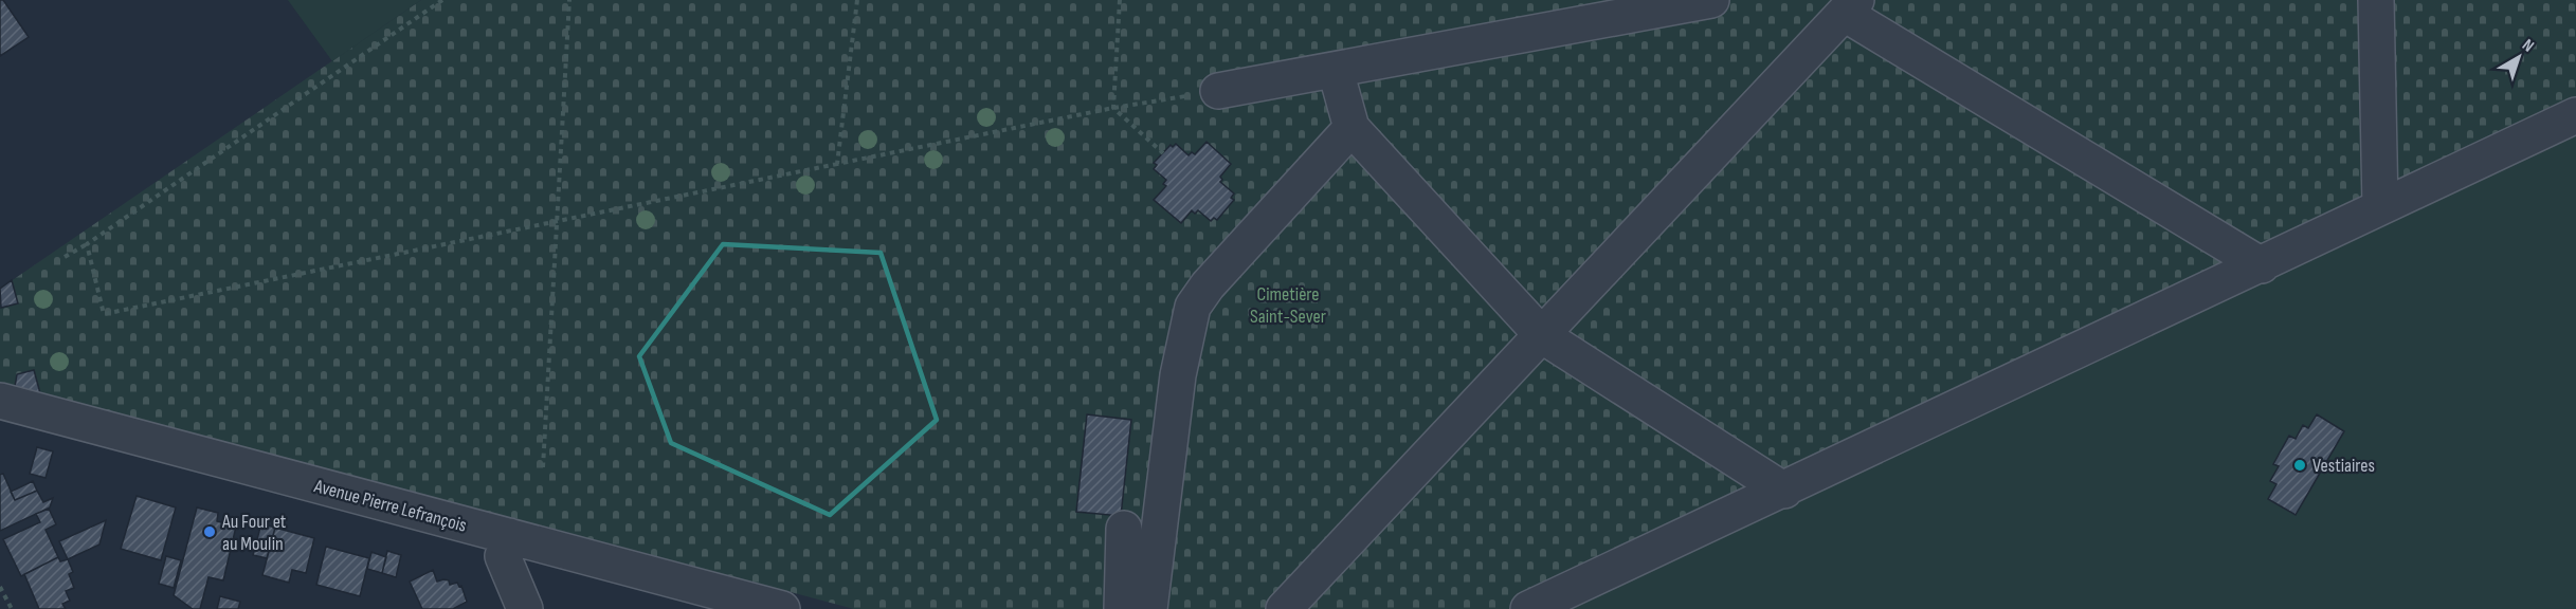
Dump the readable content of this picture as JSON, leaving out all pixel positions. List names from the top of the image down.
{
  "streets": {
    "street": ["Avenue Pierre Lefrançois"]
  },
  "parks": ["Cimetière Saint-Sever"],
  "places": ["Vestiaires", "Au Four et au Moulin"],
  "north": "top right"
}
